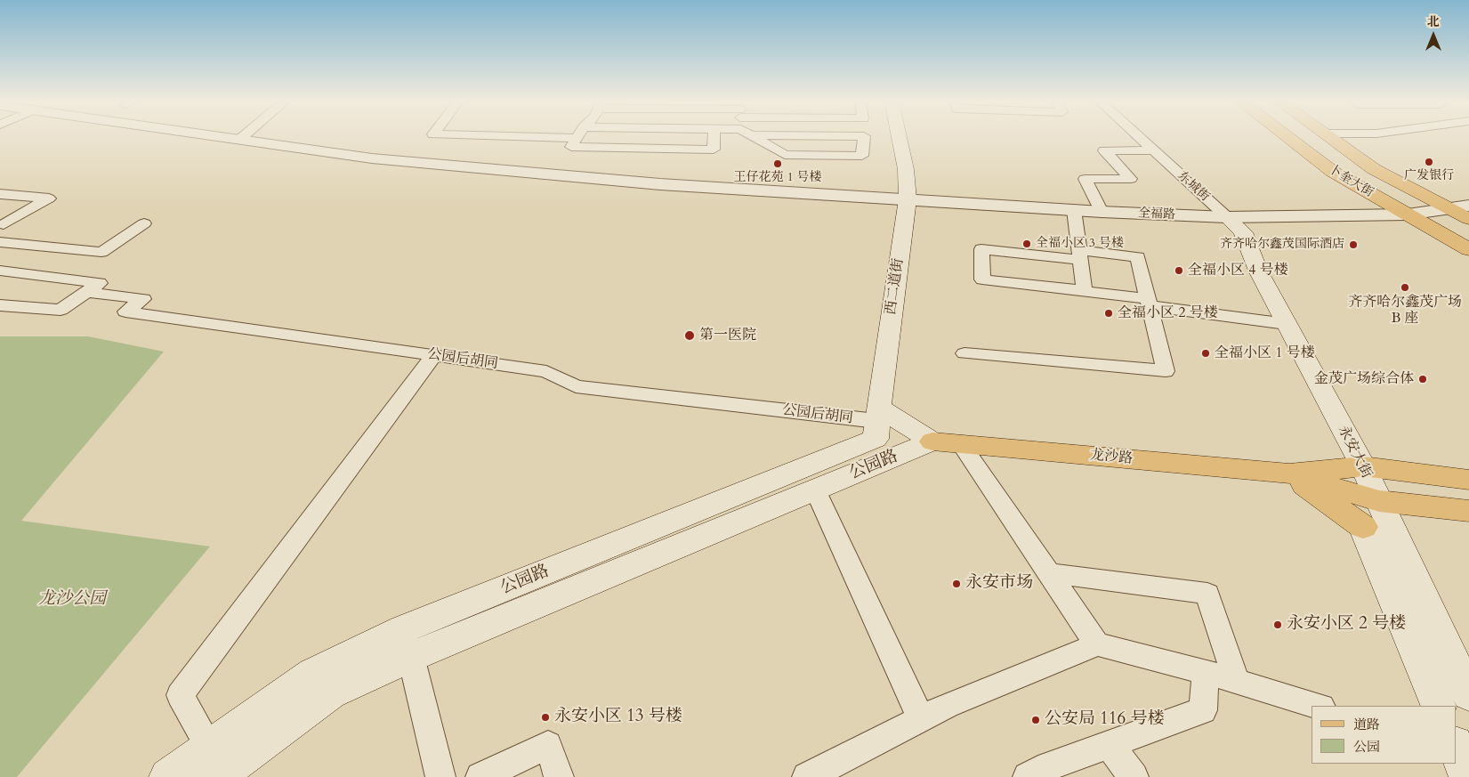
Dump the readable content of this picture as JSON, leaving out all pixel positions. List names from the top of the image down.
{
  "streets": {
    "main road": [
      "卜奎大街",
      "西二道街",
      "永安大街",
      "龙沙路",
      "公园路"
    ],
    "street": ["东城街", "全福路", "公园后胡同"]
  },
  "crossings": [
    ["卜奎大街", "全福路"],
    ["东城街", "全福路"],
    ["东城街", "永安大街"],
    ["全福路", "西二道街"],
    ["全福路", "永安大街"],
    ["西二道街", "公园后胡同"],
    ["西二道街", "公园路"],
    ["公园后胡同", "公园路"],
    ["永安大街", "龙沙路"],
    ["龙沙路", "公园路"]
  ],
  "parks": ["龙沙公园"],
  "places": [
    "广发银行",
    "王仔花苑 1 号楼",
    "全福小区 3 号楼",
    "齐齐哈尔鑫茂国际酒店",
    "全福小区 4 号楼",
    "齐齐哈尔鑫茂广场 B 座",
    "全福小区 2 号楼",
    "第一医院",
    "全福小区 1 号楼",
    "金茂广场综合体",
    "永安市场",
    "永安小区 2 号楼",
    "永安小区 13 号楼",
    "公安局 116 号楼"
  ],
  "legend": ["道路", "公园"],
  "north": "top"
}
